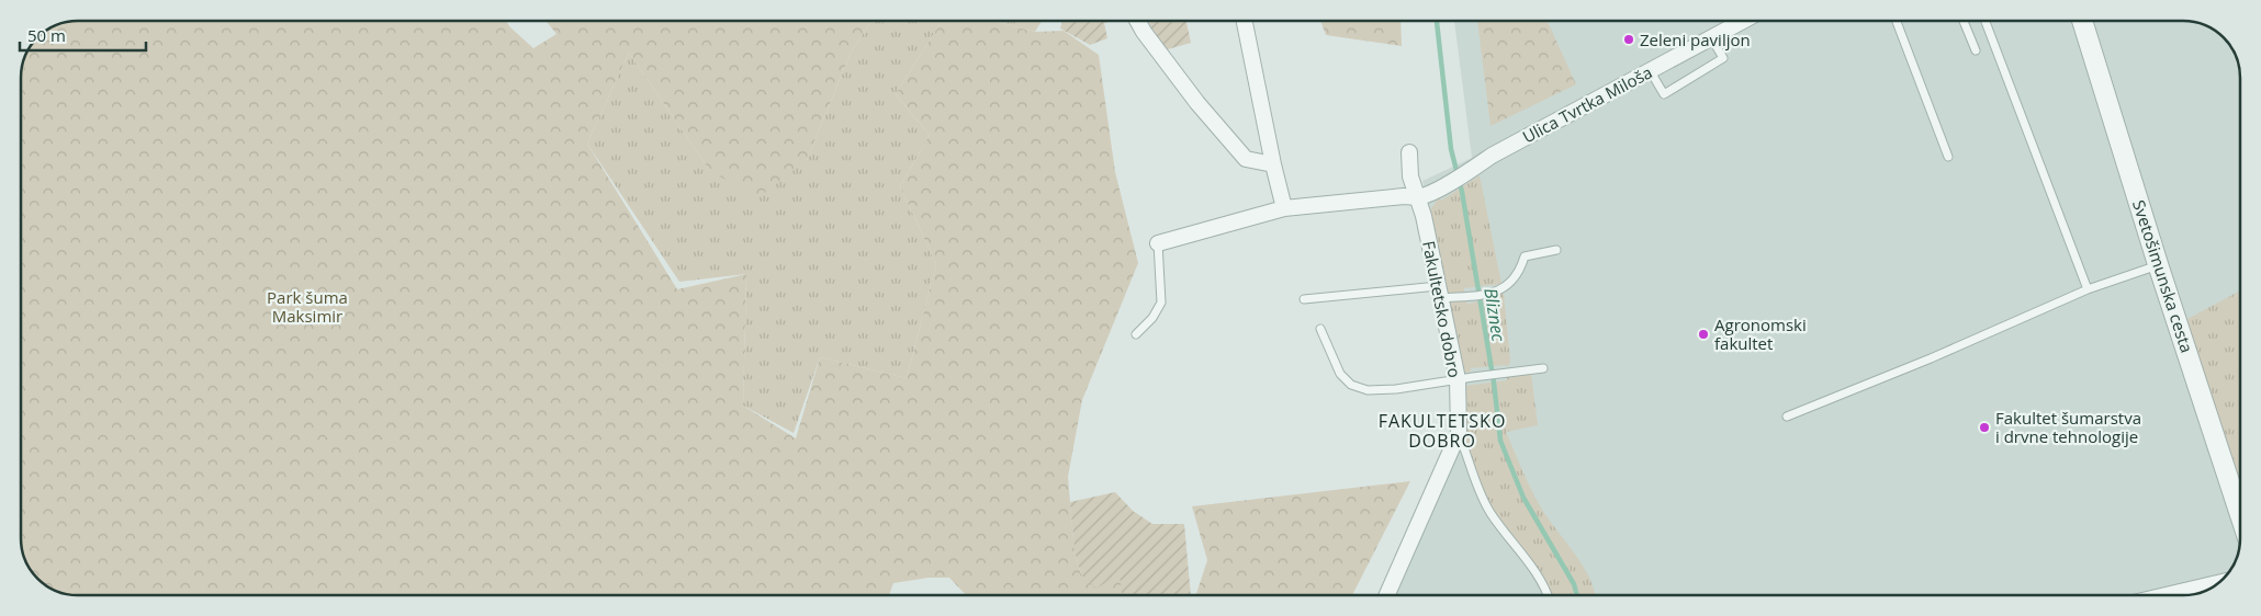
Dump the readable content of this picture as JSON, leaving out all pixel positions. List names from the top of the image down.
{
  "streets": {
    "street": ["Ulica Tvrtka Miloša", "Svetošimunska cesta", "Fakultetsko dobro"]
  },
  "crossings": [
    ["Ulica Tvrtka Miloša", "Fakultetsko dobro"]
  ],
  "districts": ["FAKULTETSKO DOBRO"],
  "water": ["Bliznec"],
  "parks": ["Park šuma Maksimir"],
  "places": ["Zeleni paviljon", "Agronomski fakultet", "Fakultet šumarstva i drvne tehnologije"],
  "scale_bar": "50 m"
}
